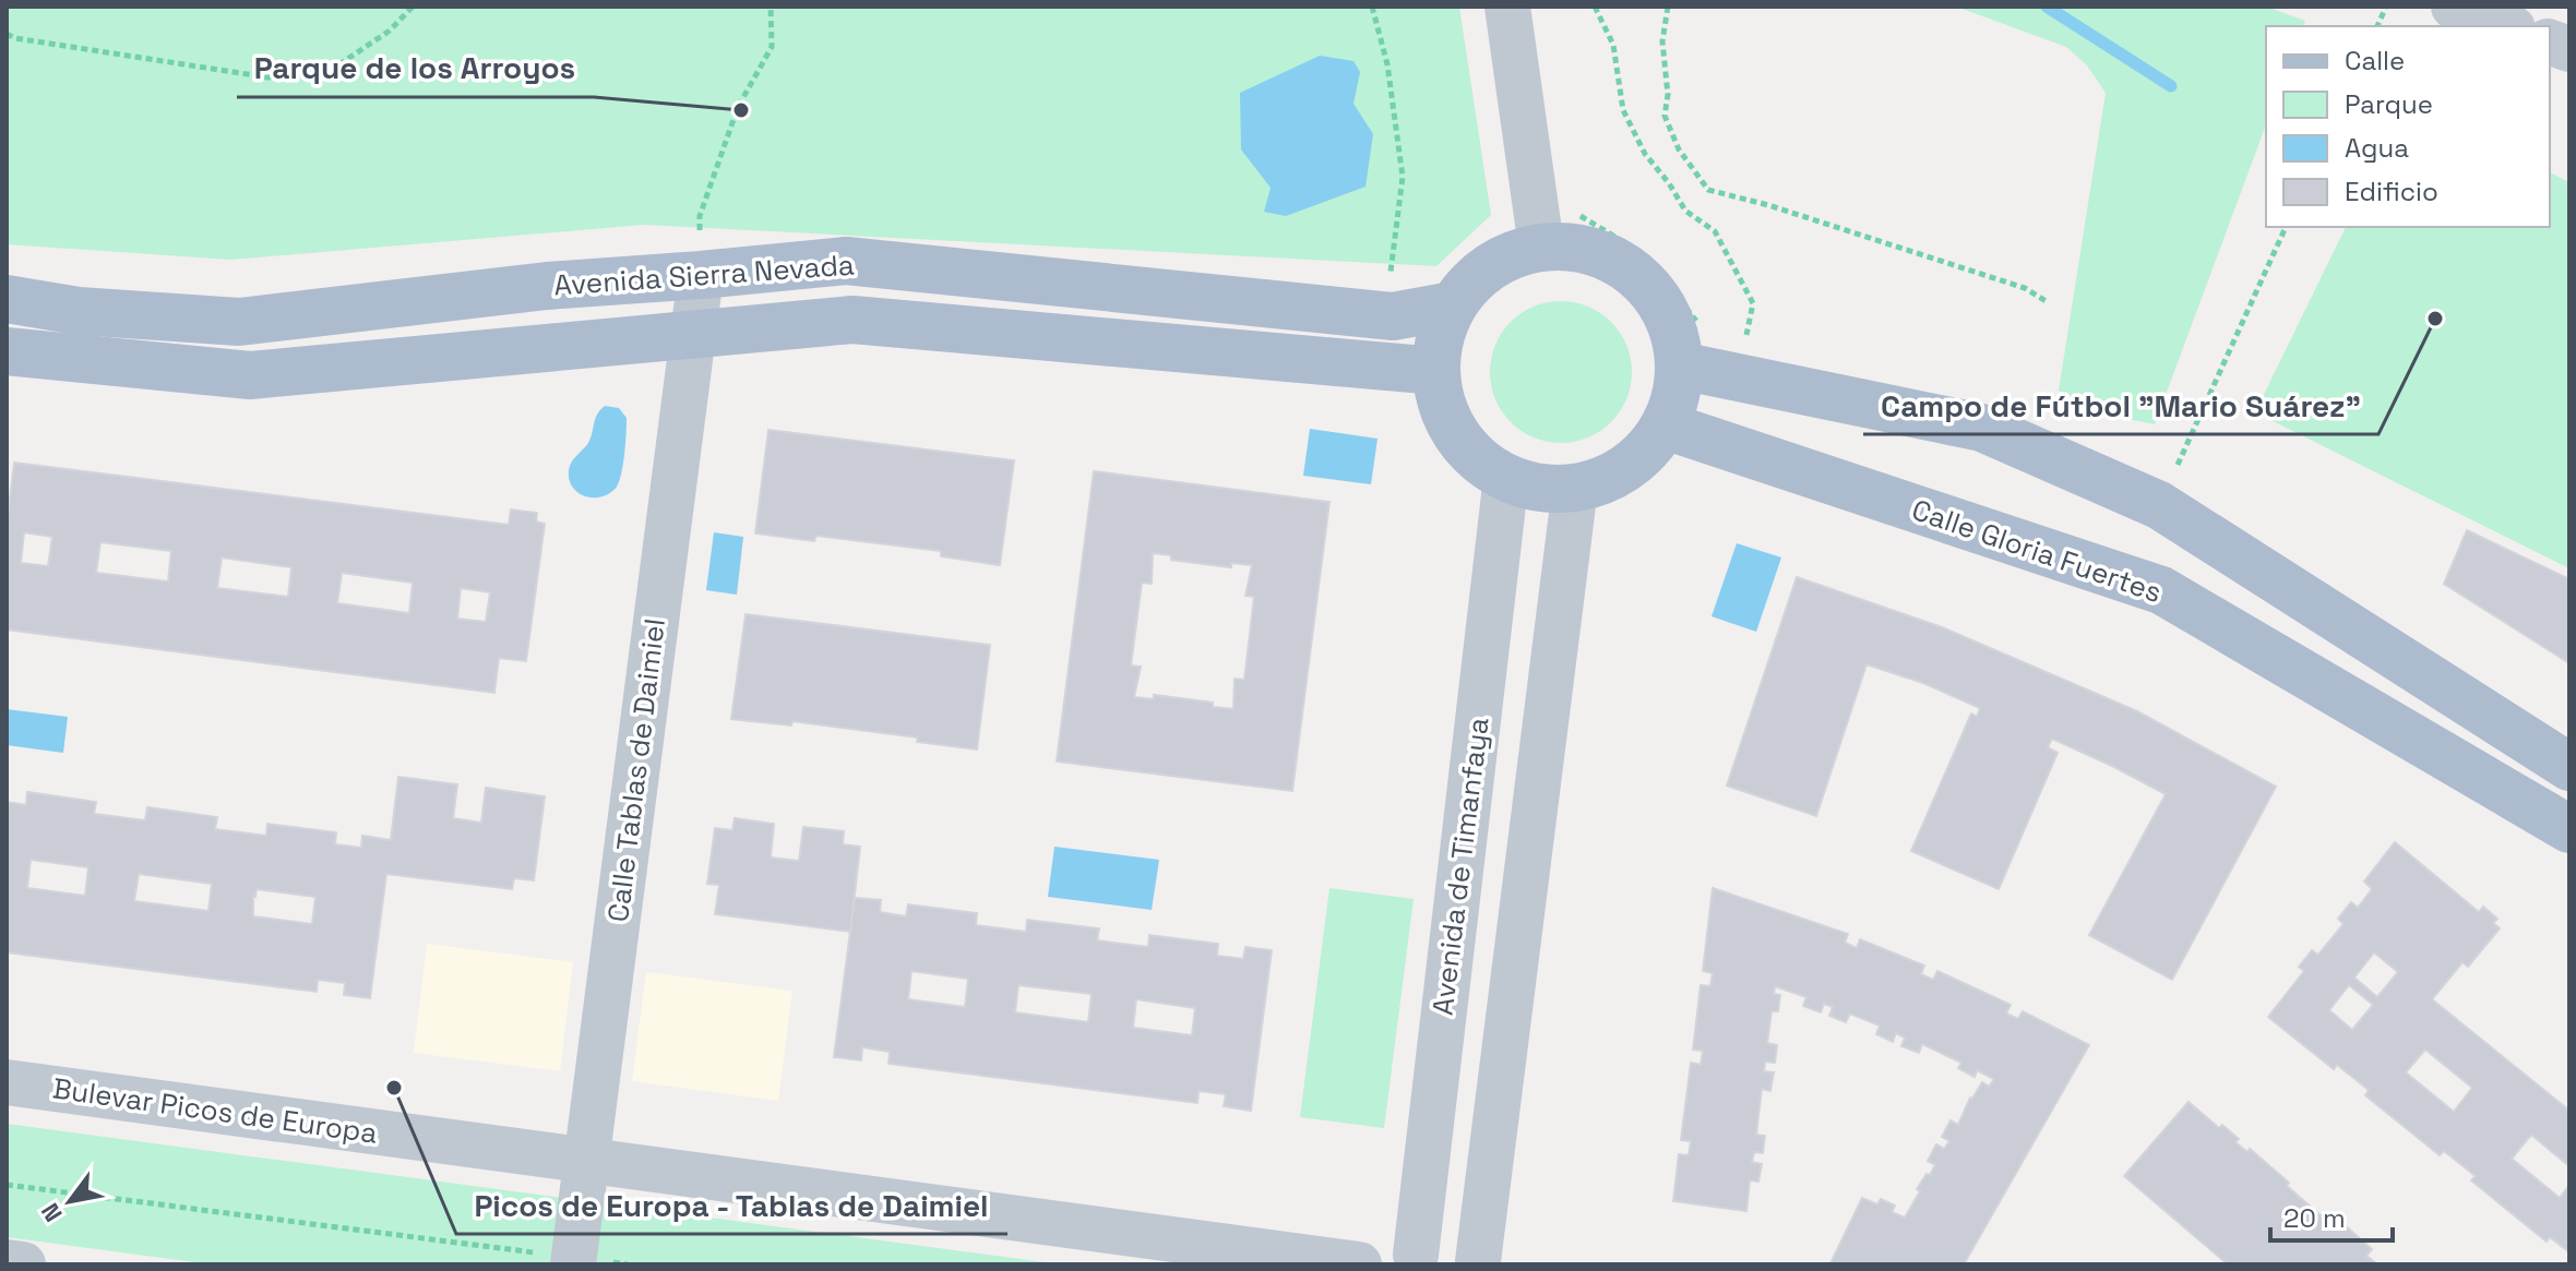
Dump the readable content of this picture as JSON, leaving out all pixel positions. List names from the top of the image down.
{
  "streets": {
    "main road": ["Avenida Sierra Nevada", "Calle Gloria Fuertes"],
    "street": ["Calle Tablas de Daimiel", "Avenida de Timanfaya", "Bulevar Picos de Europa"]
  },
  "crossings": [
    ["Avenida Sierra Nevada", "Calle Gloria Fuertes"],
    ["Avenida Sierra Nevada", "Calle Tablas de Daimiel"],
    ["Avenida Sierra Nevada", "Avenida de Timanfaya"],
    ["Calle Gloria Fuertes", "Avenida de Timanfaya"],
    ["Calle Tablas de Daimiel", "Bulevar Picos de Europa"]
  ],
  "places": ["Parque de los Arroyos", "Campo de Fútbol \"Mario Suárez\"", "Picos de Europa - Tablas de Daimiel"],
  "legend": [
    "Calle",
    "Parque",
    "Agua",
    "Edificio"
  ],
  "scale_bar": "20 m",
  "north": "bottom left"
}
